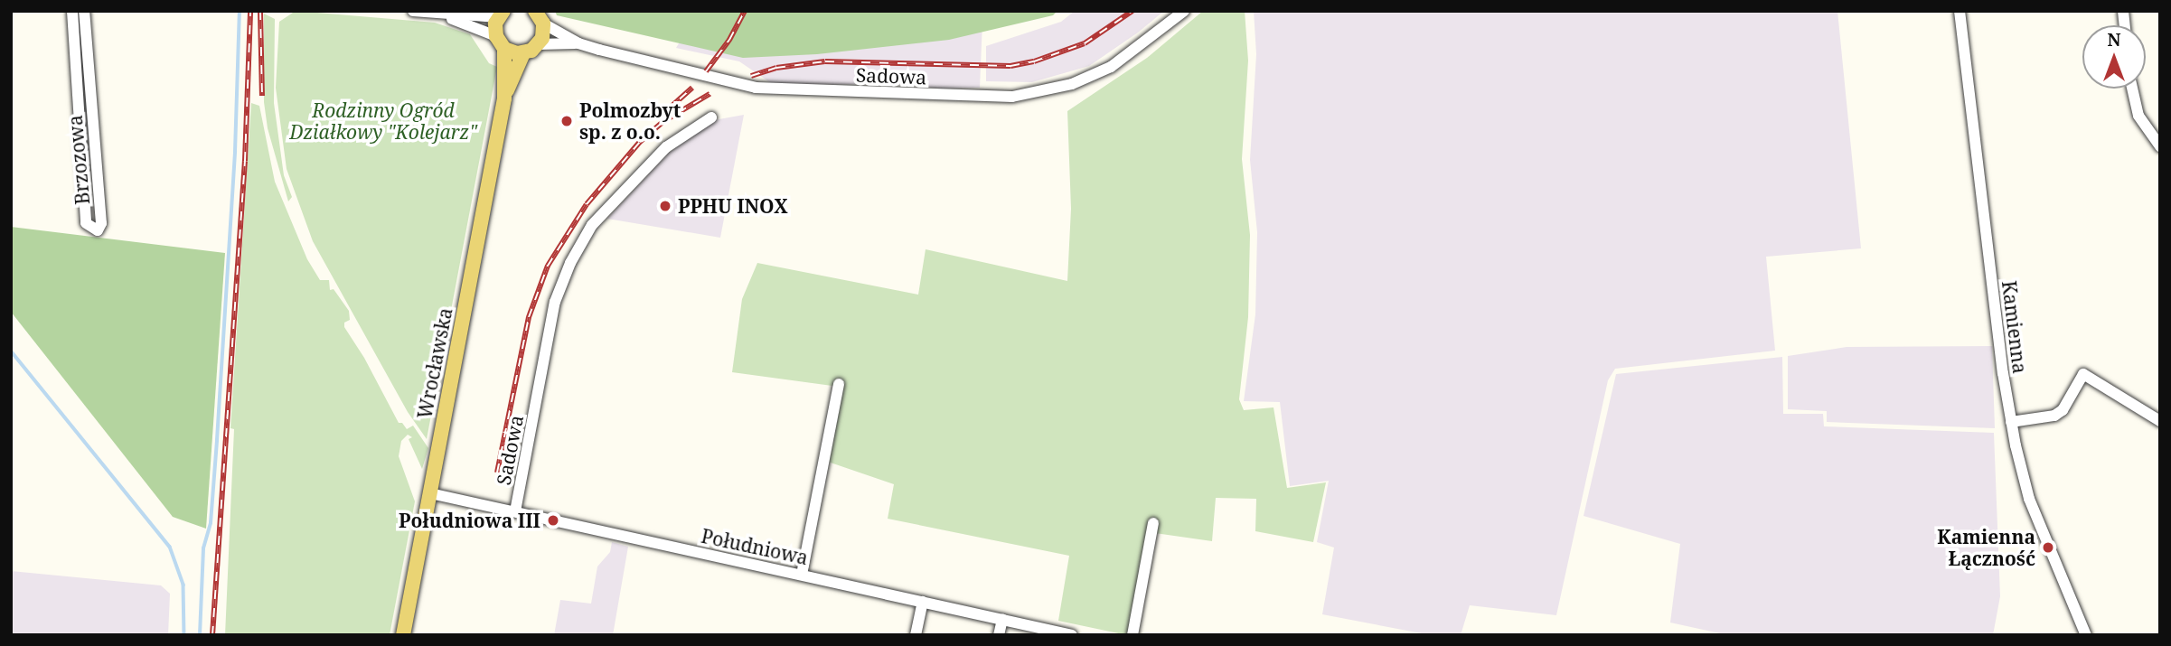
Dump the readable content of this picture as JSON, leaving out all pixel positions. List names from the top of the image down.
{
  "streets": {
    "main road": ["Wrocławska"],
    "street": [
      "Sadowa",
      "Brzozowa",
      "Kamienna",
      "Południowa"
    ]
  },
  "crossings": [
    ["Sadowa", "Południowa"],
    ["Wrocławska", "Południowa"]
  ],
  "parks": ["Rodzinny Ogród Działkowy \"Kolejarz\""],
  "places": [
    "Polmozbyt sp. z o.o.",
    "PPHU INOX",
    "Południowa III",
    "Kamienna Łączność"
  ],
  "north": "top"
}
